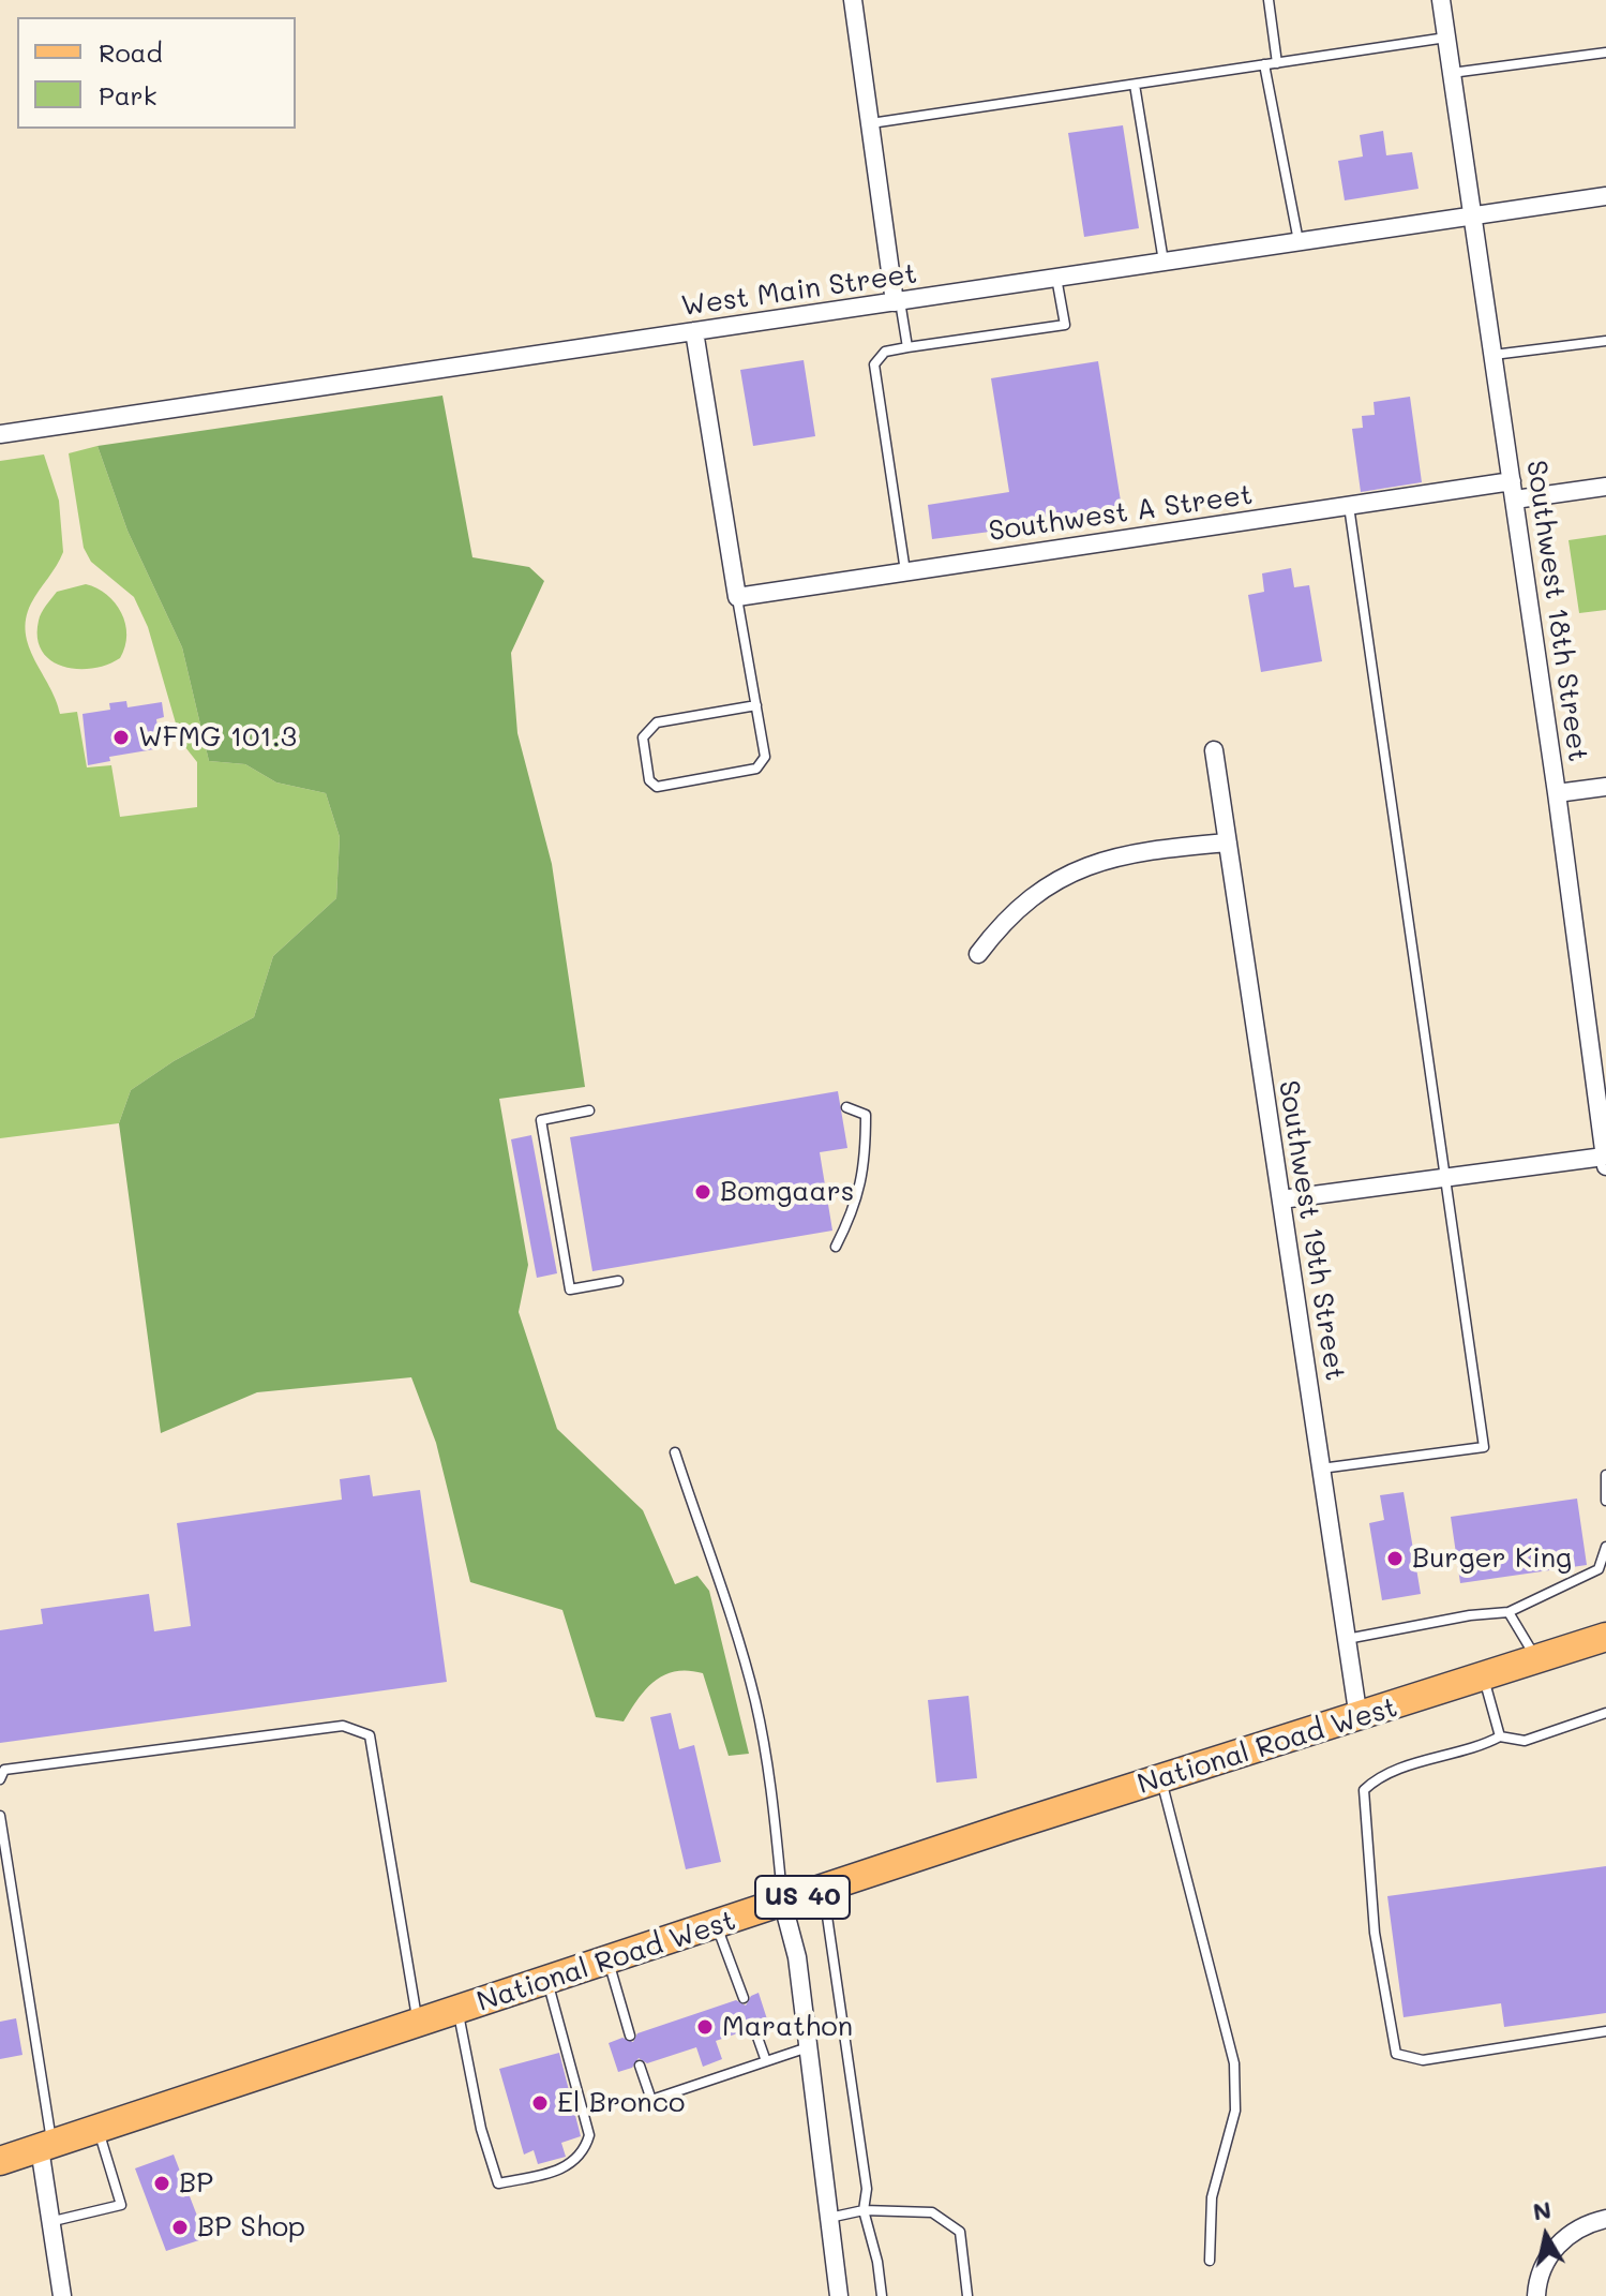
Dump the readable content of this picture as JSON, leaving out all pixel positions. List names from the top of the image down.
{
  "streets": {
    "main road": ["National Road West", "US 40"],
    "street": [
      "West Main Street",
      "Southwest A Street",
      "Southwest 18th Street",
      "Southwest 19th Street"
    ]
  },
  "crossings": [
    ["West Main Street", "Southwest 18th Street"],
    ["Southwest A Street", "Southwest 18th Street"],
    ["Southwest 19th Street", "National Road West"]
  ],
  "places": [
    "WFMG 101.3",
    "Bomgaars",
    "Burger King",
    "Marathon",
    "El Bronco",
    "BP",
    "BP Shop"
  ],
  "legend": ["Road", "Park"],
  "north": "top"
}
